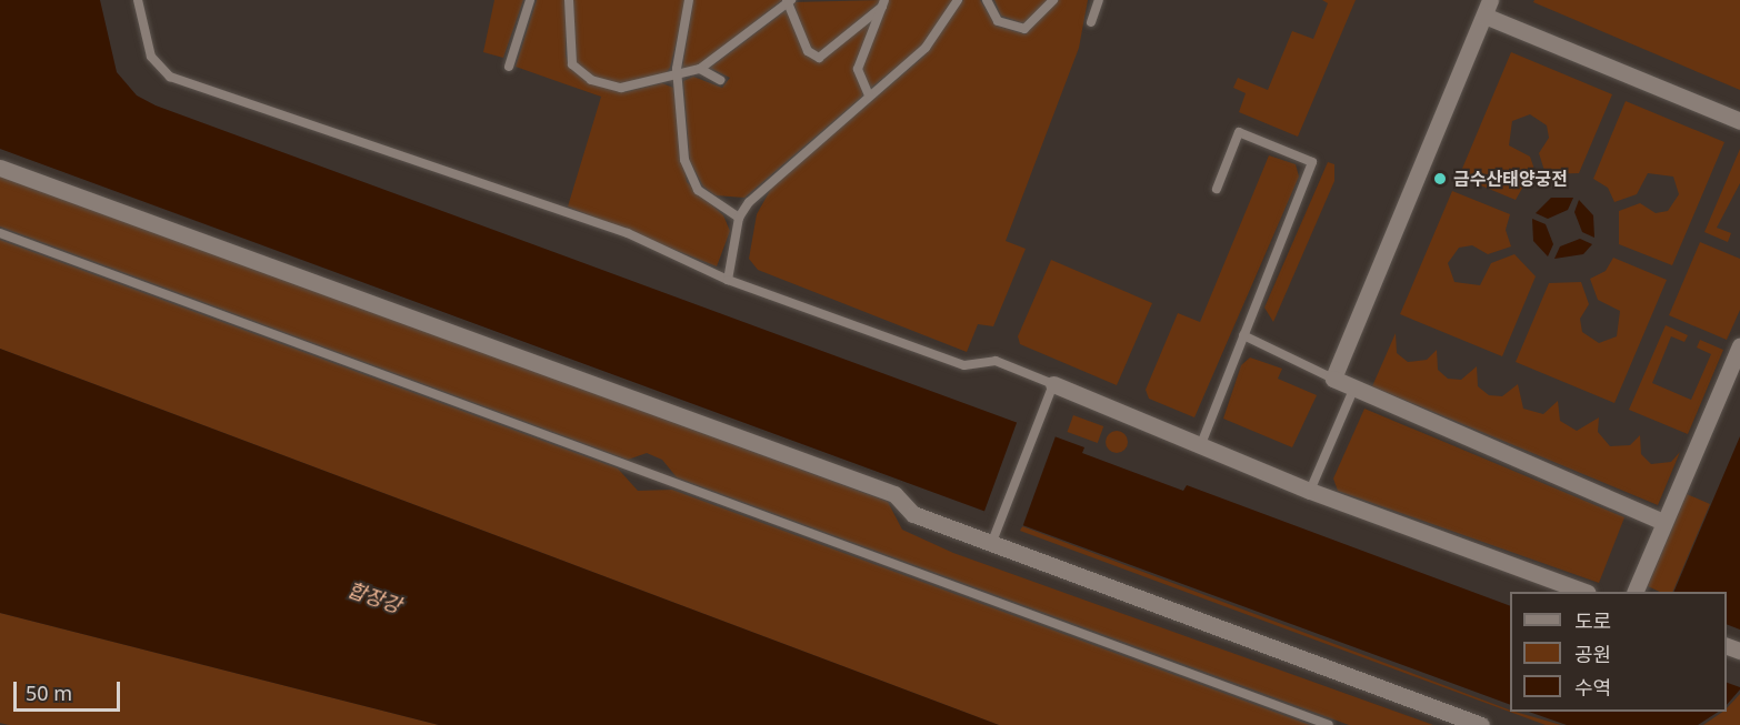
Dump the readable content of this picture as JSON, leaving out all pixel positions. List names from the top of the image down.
{
  "water": ["합장강"],
  "places": ["금수산태양궁전"],
  "legend": ["도로", "공원", "수역"],
  "scale_bar": "50 m"
}
